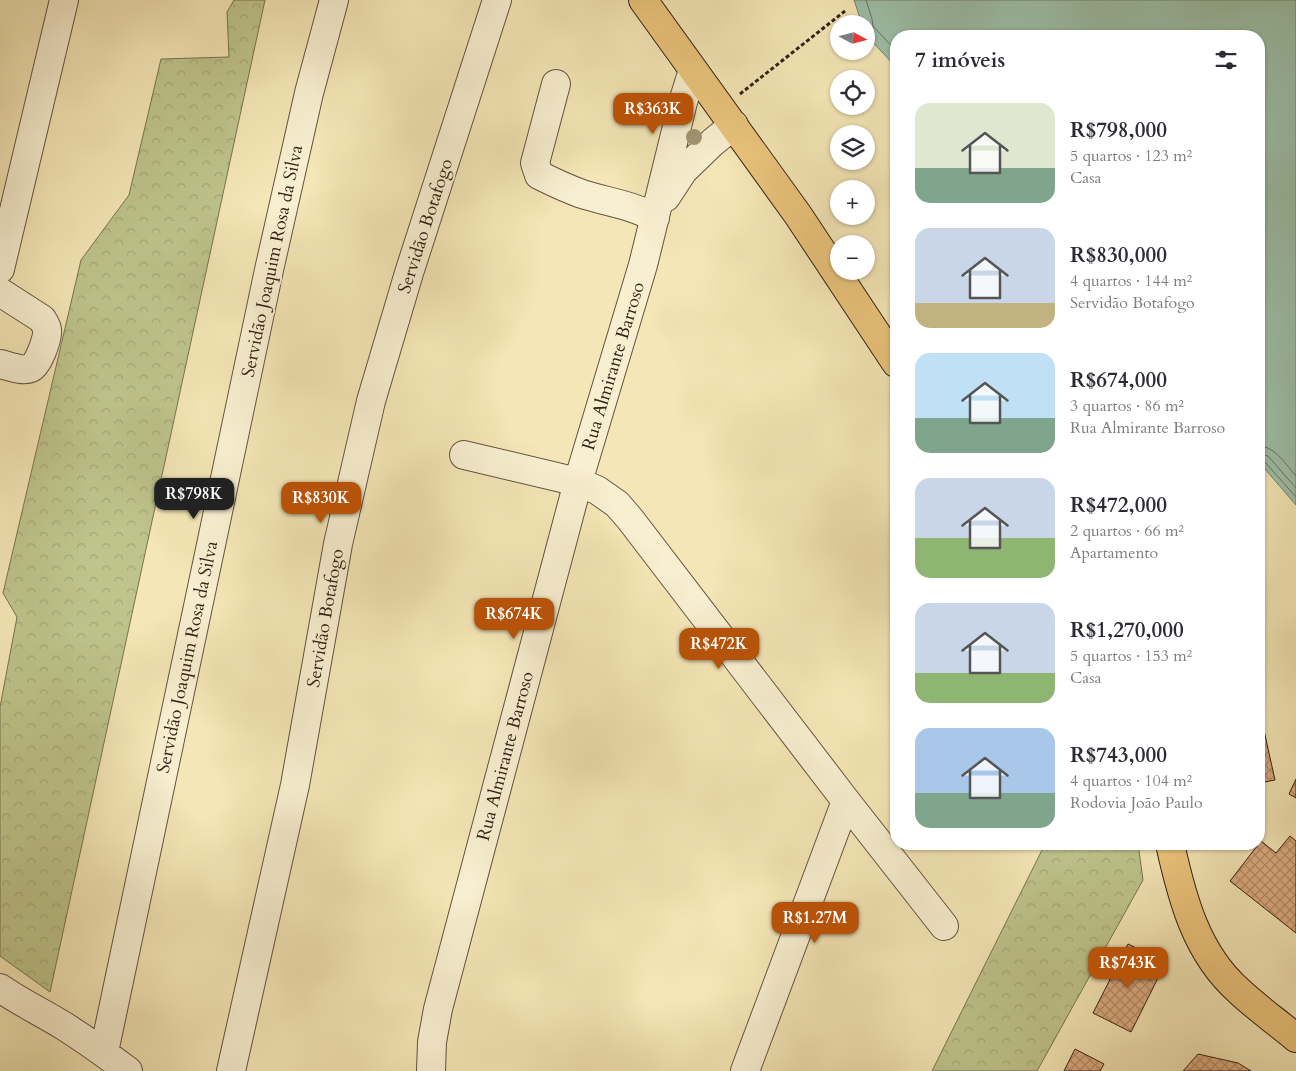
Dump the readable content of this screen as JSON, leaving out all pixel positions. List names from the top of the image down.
{
  "streets": {
    "street": ["Servidão Botafogo", "Servidão Joaquim Rosa da Silva", "Rua Almirante Barroso"]
  },
  "north": "right",
  "page": {
    "map_buttons": ["+", "−"],
    "heading": "7 imóveis",
    "list": [
      {
        "name": "R$798,000",
        "note": "5 quartos · 123 m² · Casa"
      },
      {
        "name": "R$830,000",
        "note": "4 quartos · 144 m² · Servidão Botafogo"
      },
      {
        "name": "R$674,000",
        "note": "3 quartos · 86 m² · Rua Almirante Barroso"
      },
      {
        "name": "R$472,000",
        "note": "2 quartos · 66 m² · Apartamento"
      },
      {
        "name": "R$1,270,000",
        "note": "5 quartos · 153 m² · Casa"
      },
      {
        "name": "R$743,000",
        "note": "4 quartos · 104 m² · Rodovia João Paulo"
      }
    ],
    "price": [
      "R$363K",
      "R$798K",
      "R$830K",
      "R$674K",
      "R$472K",
      "R$1.27M",
      "R$743K"
    ]
  }
}
